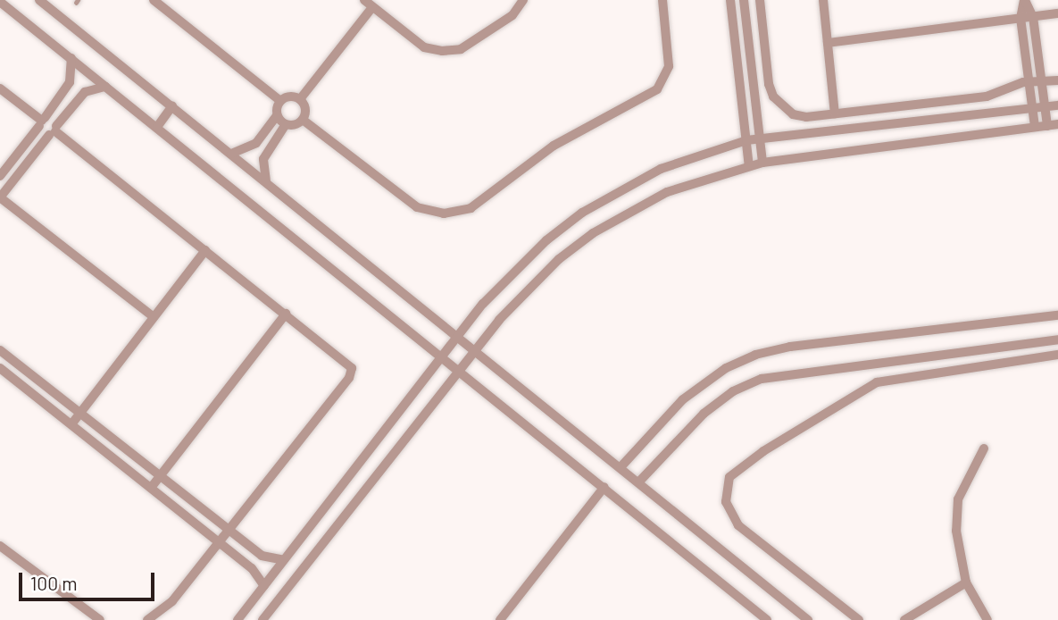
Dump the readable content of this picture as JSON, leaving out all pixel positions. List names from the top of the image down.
{
  "scale_bar": "100 m"
}
